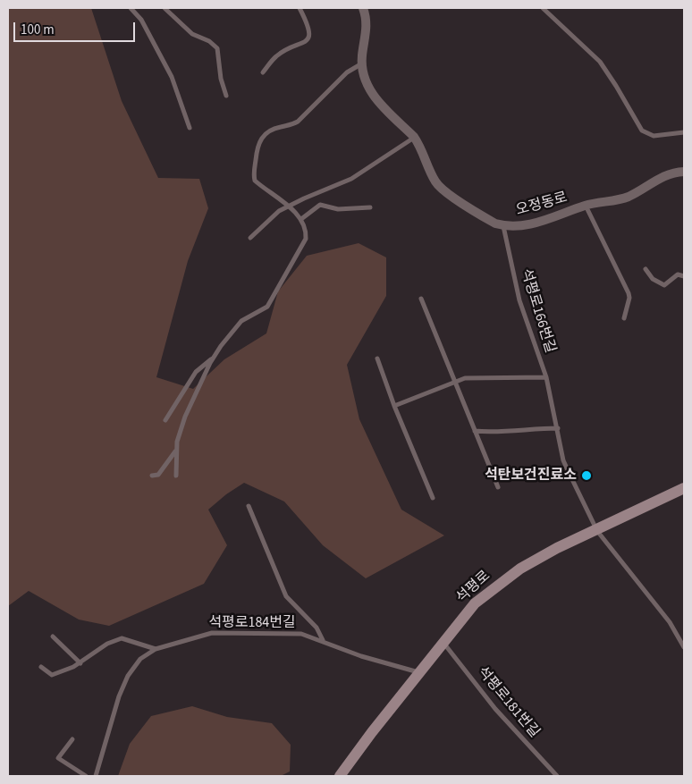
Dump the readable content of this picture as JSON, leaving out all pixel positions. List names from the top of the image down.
{
  "streets": {
    "street": ["오정동로", "석평로"],
    "lane": ["석평로166번길", "석평로184번길", "석평로181번길"]
  },
  "crossings": [
    ["오정동로", "석평로166번길"],
    ["석평로166번길", "석평로"],
    ["석평로", "석평로184번길"],
    ["석평로", "석평로181번길"]
  ],
  "places": ["석탄보건진료소"],
  "scale_bar": "100 m"
}
